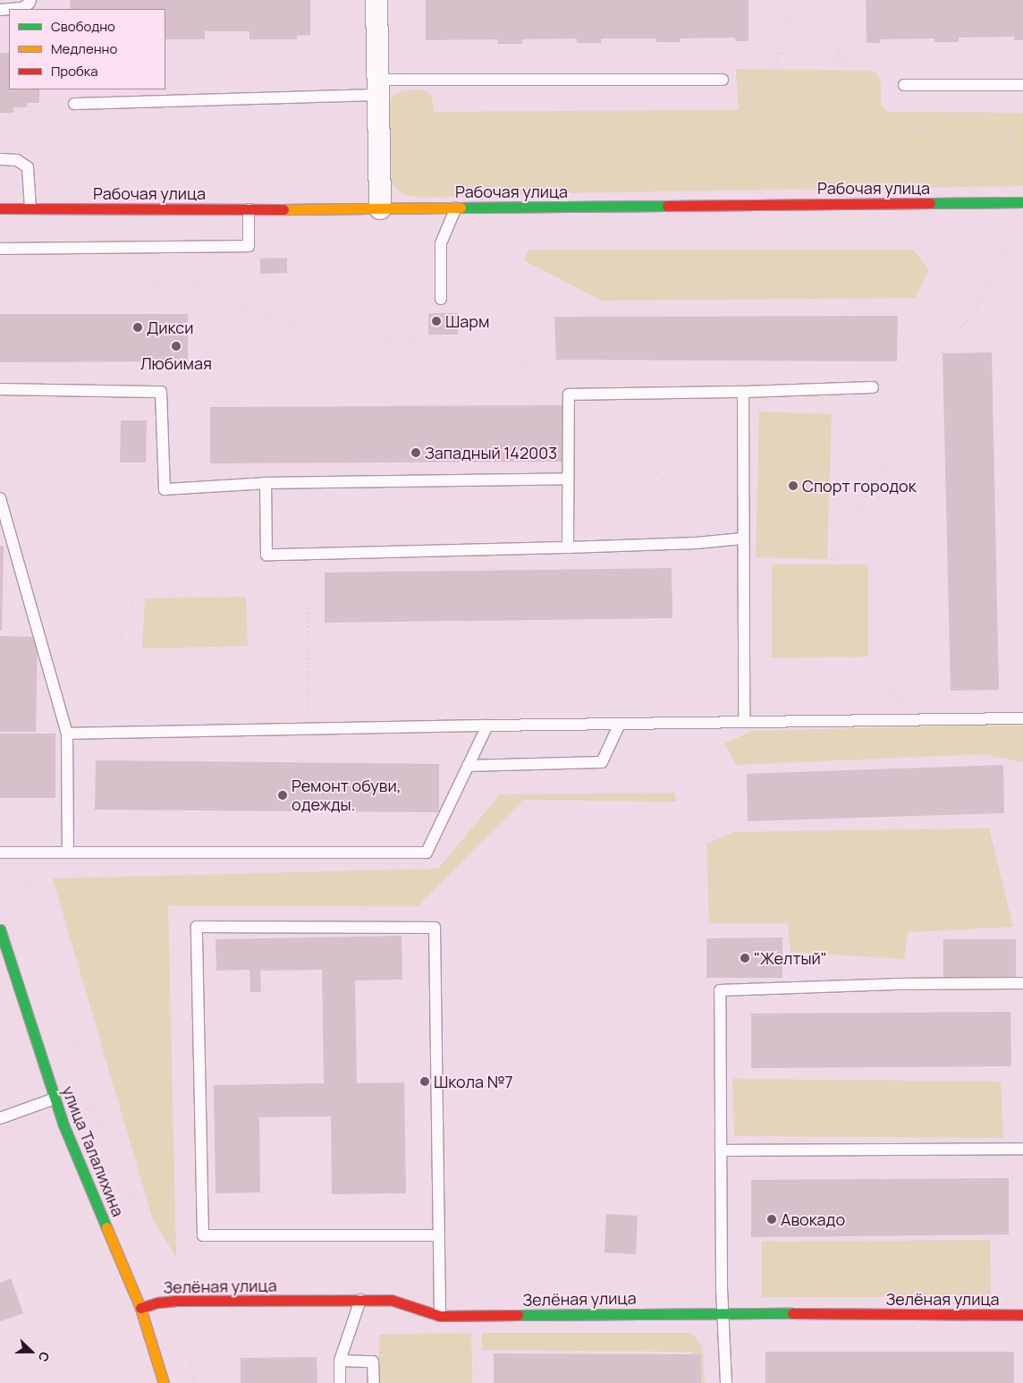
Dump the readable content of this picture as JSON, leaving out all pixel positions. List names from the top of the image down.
{
  "streets": {
    "street": ["Рабочая улица", "улица Талалихина", "Зелёная улица"]
  },
  "crossings": [
    ["улица Талалихина", "Зелёная улица"]
  ],
  "places": [
    "Шарм",
    "Дикси",
    "Любимая",
    "Западный 142003",
    "Спорт городок",
    "Ремонт обуви, одежды.",
    "\"Желтый\"",
    "Школа №7",
    "Авокадо"
  ],
  "legend": ["Свободно", "Медленно", "Пробка"],
  "north": "right"
}
